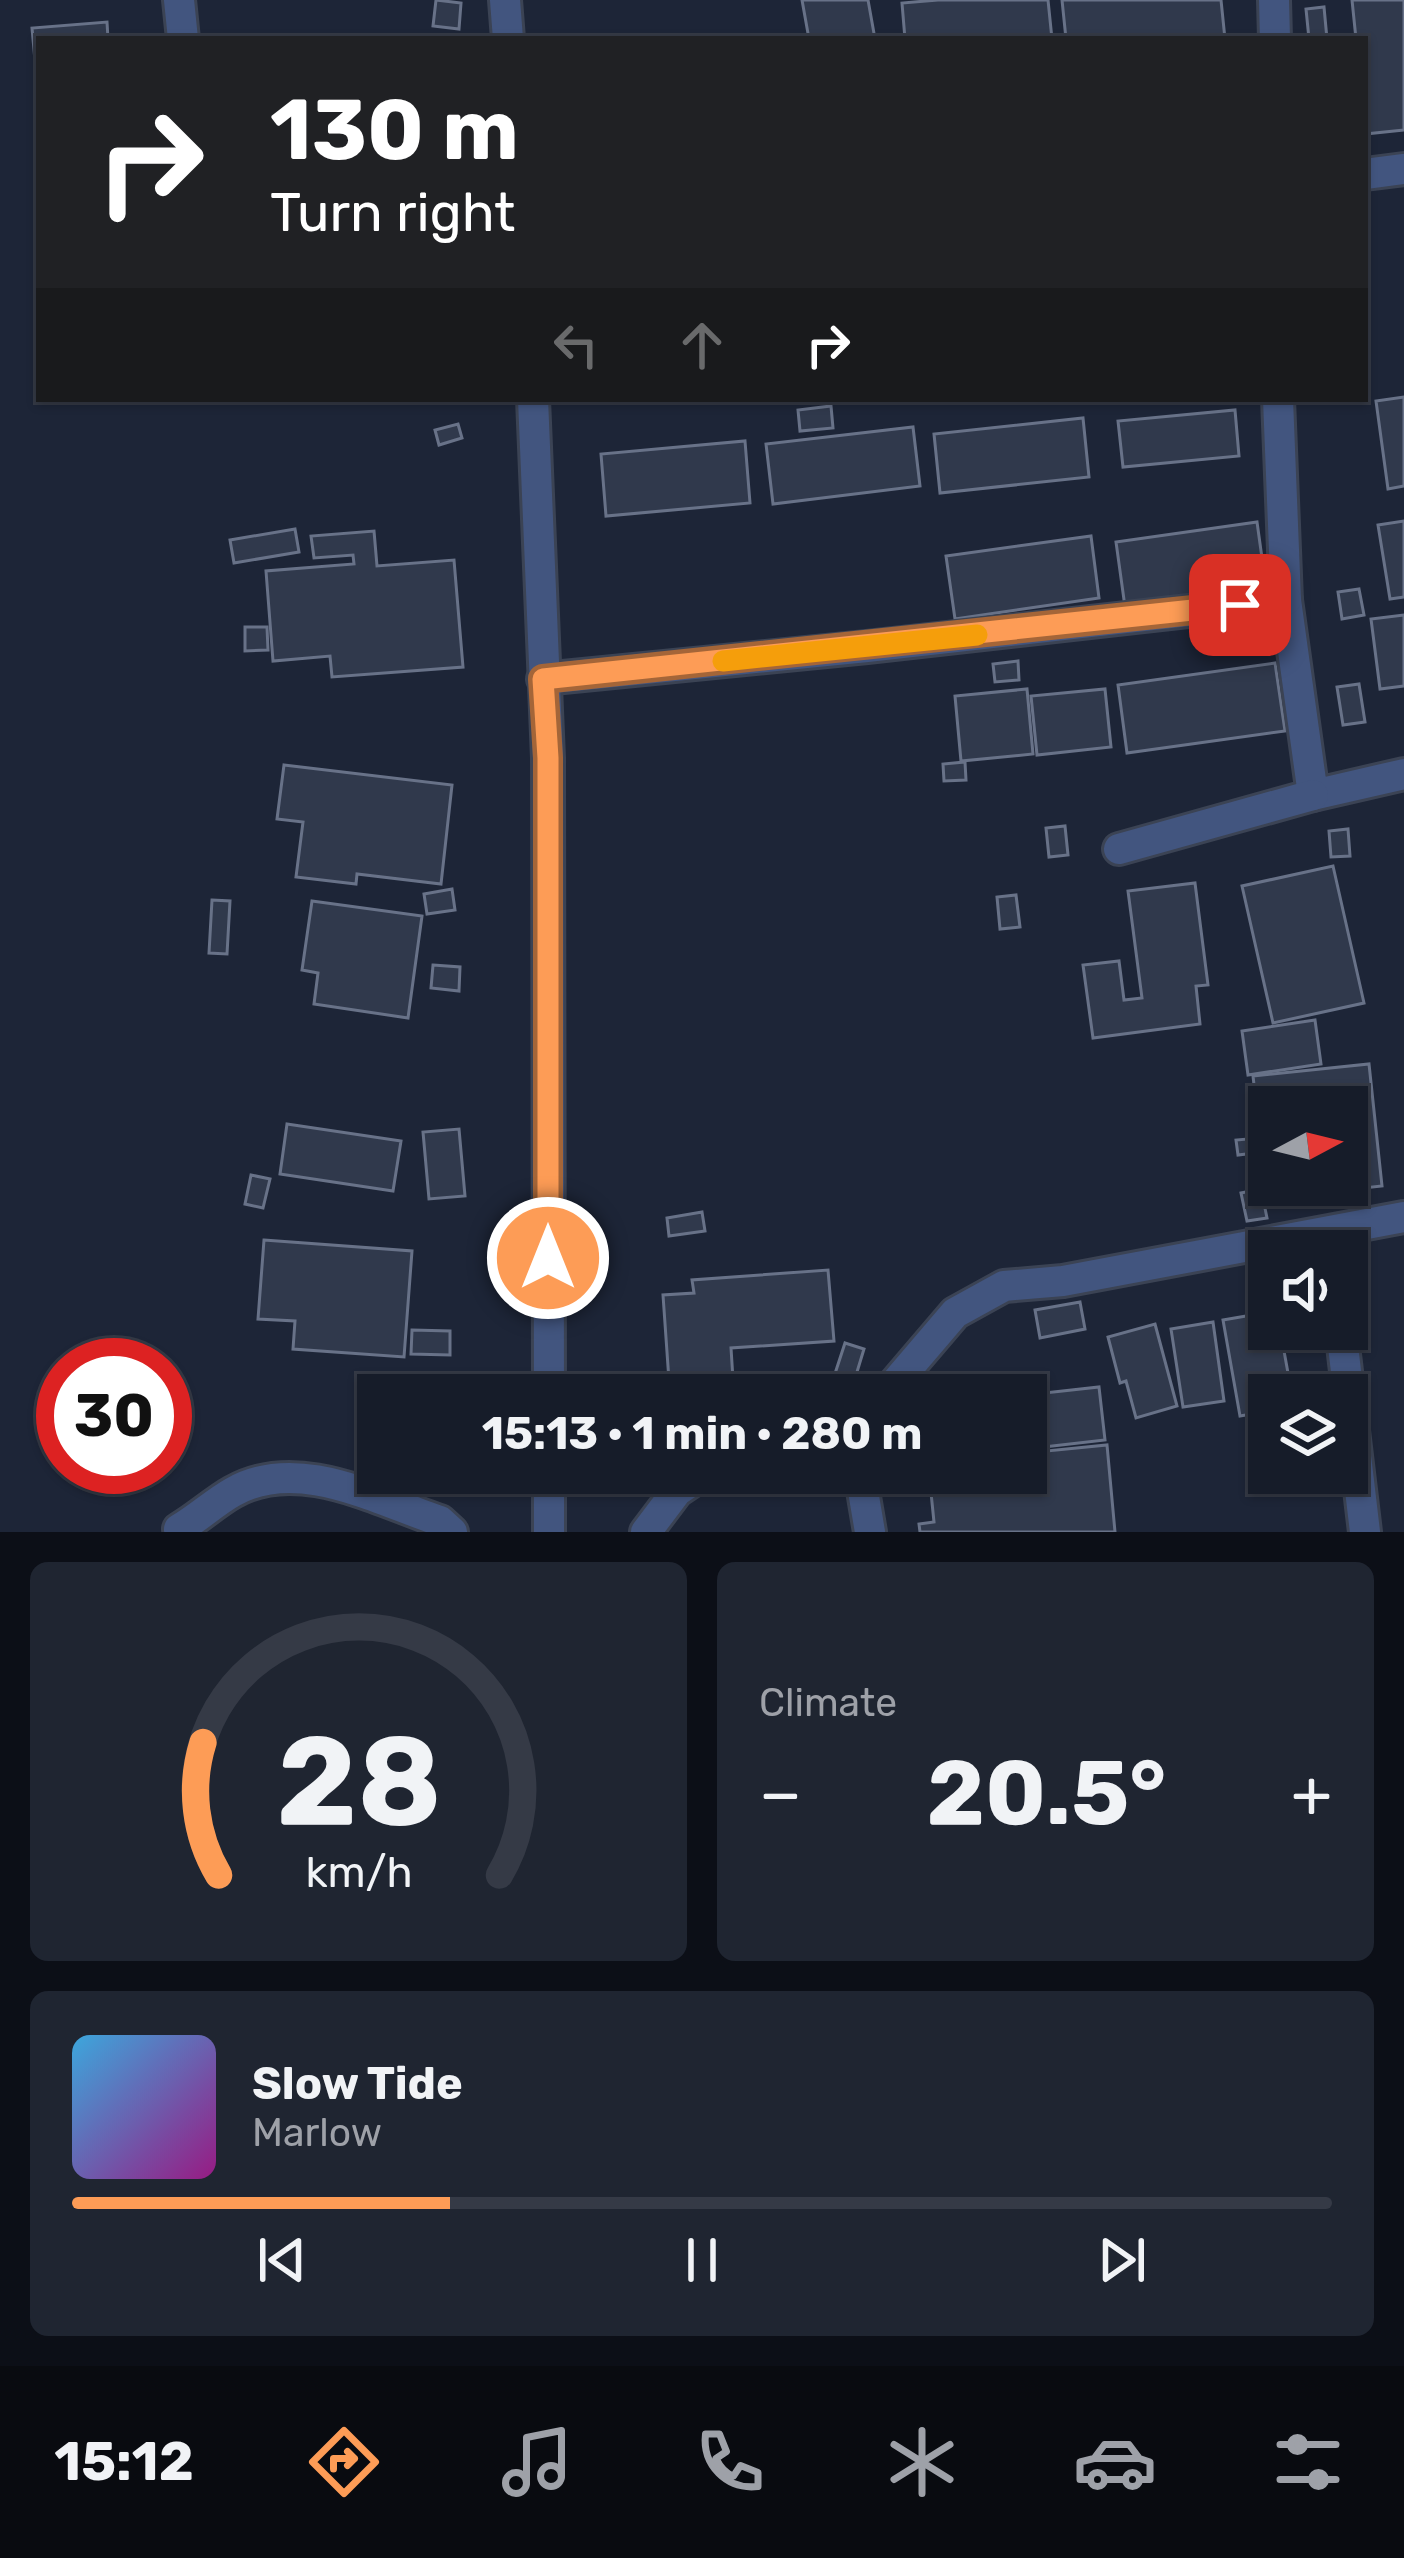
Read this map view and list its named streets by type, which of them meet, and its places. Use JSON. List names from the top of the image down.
{
  "north": "right",
  "page": {
    "turn": ["130 m", "Turn right"],
    "limit": "30",
    "trip": "15:13 · 1 min · 280 m",
    "tile": "Climate",
    "heat": ["−", "20.5°", "+"],
    "song": ["Slow Tide", "Marlow"],
    "tabs": "15:12",
    "gauge": ["28", "km/h"]
  }
}
